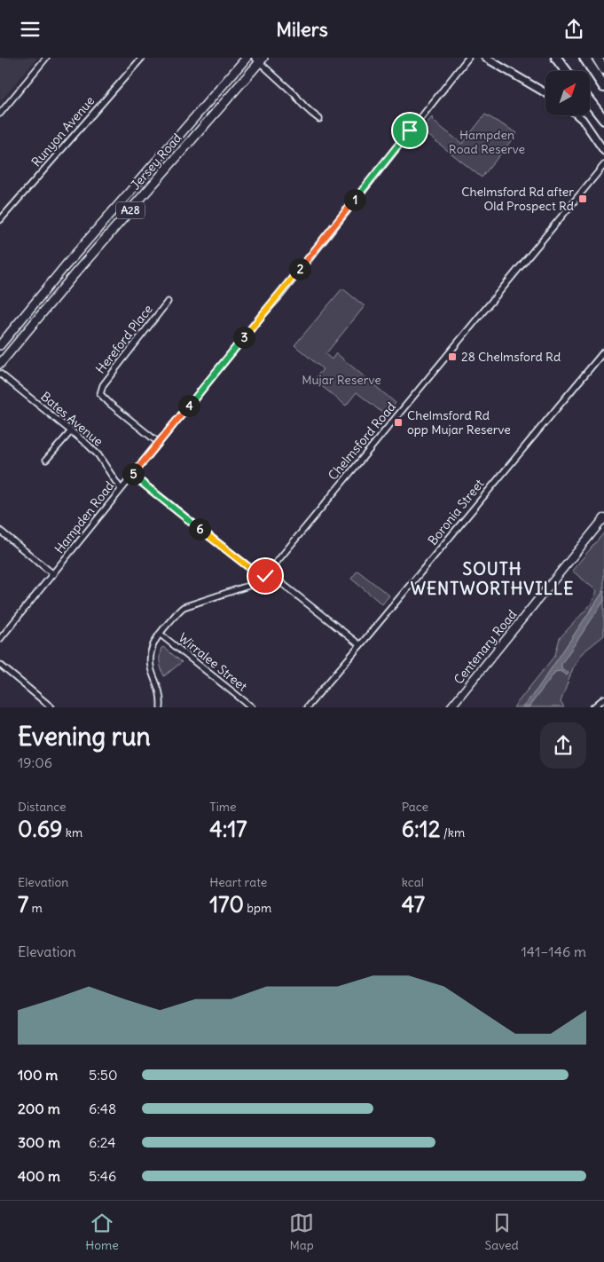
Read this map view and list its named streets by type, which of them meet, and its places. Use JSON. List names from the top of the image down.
{
  "streets": {
    "highway": ["Jersey Road", "A28"],
    "main road": ["Centenary Road"],
    "street": [
      "Runyon Avenue",
      "Hereford Place",
      "Bates Avenue",
      "Chelmsford Road",
      "Boronia Street",
      "Hampden Road",
      "Wirralee Street"
    ]
  },
  "crossings": [
    ["Hereford Place", "Hampden Road"],
    ["Bates Avenue", "Hampden Road"],
    ["Chelmsford Road", "Wirralee Street"]
  ],
  "districts": ["SOUTH WENTWORTHVILLE"],
  "parks": ["Hampden Road Reserve", "Mujar Reserve"],
  "places": {
    "transit": ["Chelmsford Rd after Old Prospect Rd", "28 Chelmsford Rd", "Chelmsford Rd opp Mujar Reserve"]
  },
  "north": "top right",
  "page": {
    "header": "Milers",
    "pins": [
      "1",
      "2",
      "3",
      "4",
      "5",
      "6"
    ],
    "heading": ["Evening run", "19:06"],
    "stats": [
      ["Distance", "0.69 km"],
      ["Time", "4:17"],
      ["Pace", "6:12 /km"],
      ["Elevation", "7 m"],
      ["Heart rate", "170 bpm"],
      ["kcal", "47"]
    ],
    "chart": ["Elevation", "141–146 m"],
    "list": [
      {
        "name": "100 m",
        "note": "5:50"
      },
      {
        "name": "200 m",
        "note": "6:48"
      },
      {
        "name": "300 m",
        "note": "6:24"
      },
      {
        "name": "400 m",
        "note": "5:46"
      }
    ],
    "tabs": ["Home", "Map", "Saved"]
  }
}
